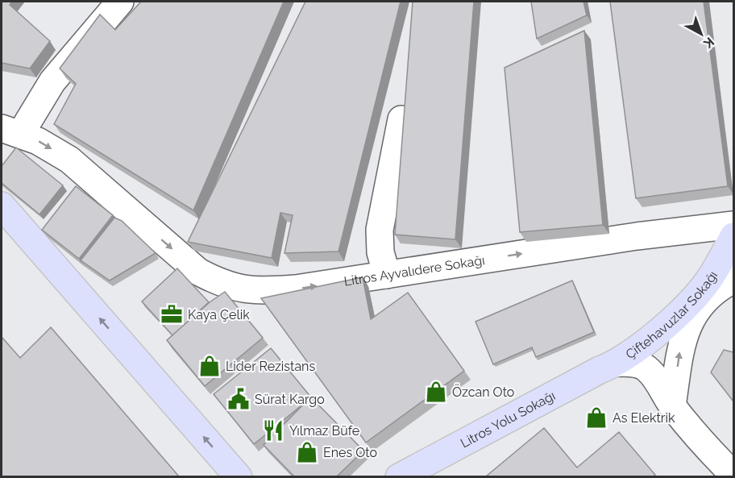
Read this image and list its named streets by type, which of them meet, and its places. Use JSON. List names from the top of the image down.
{
  "streets": {
    "main road": ["Çiftehavuzlar Sokağı", "Litros Yolu Sokağı"],
    "street": ["Litros Ayvalıdere Sokağı"]
  },
  "crossings": [
    ["Çiftehavuzlar Sokağı", "Litros Yolu Sokağı"]
  ],
  "one_way": ["Litros Ayvalıdere Sokağı"],
  "places": {
    "office": ["Kaya Çelik"],
    "shop": [
      "Lider Rezistans",
      "Özcan Oto",
      "As Elektrik",
      "Enes Oto"
    ],
    "public building": ["Sürat Kargo"],
    "restaurant": ["Yılmaz Büfe"]
  },
  "north": "bottom right"
}
